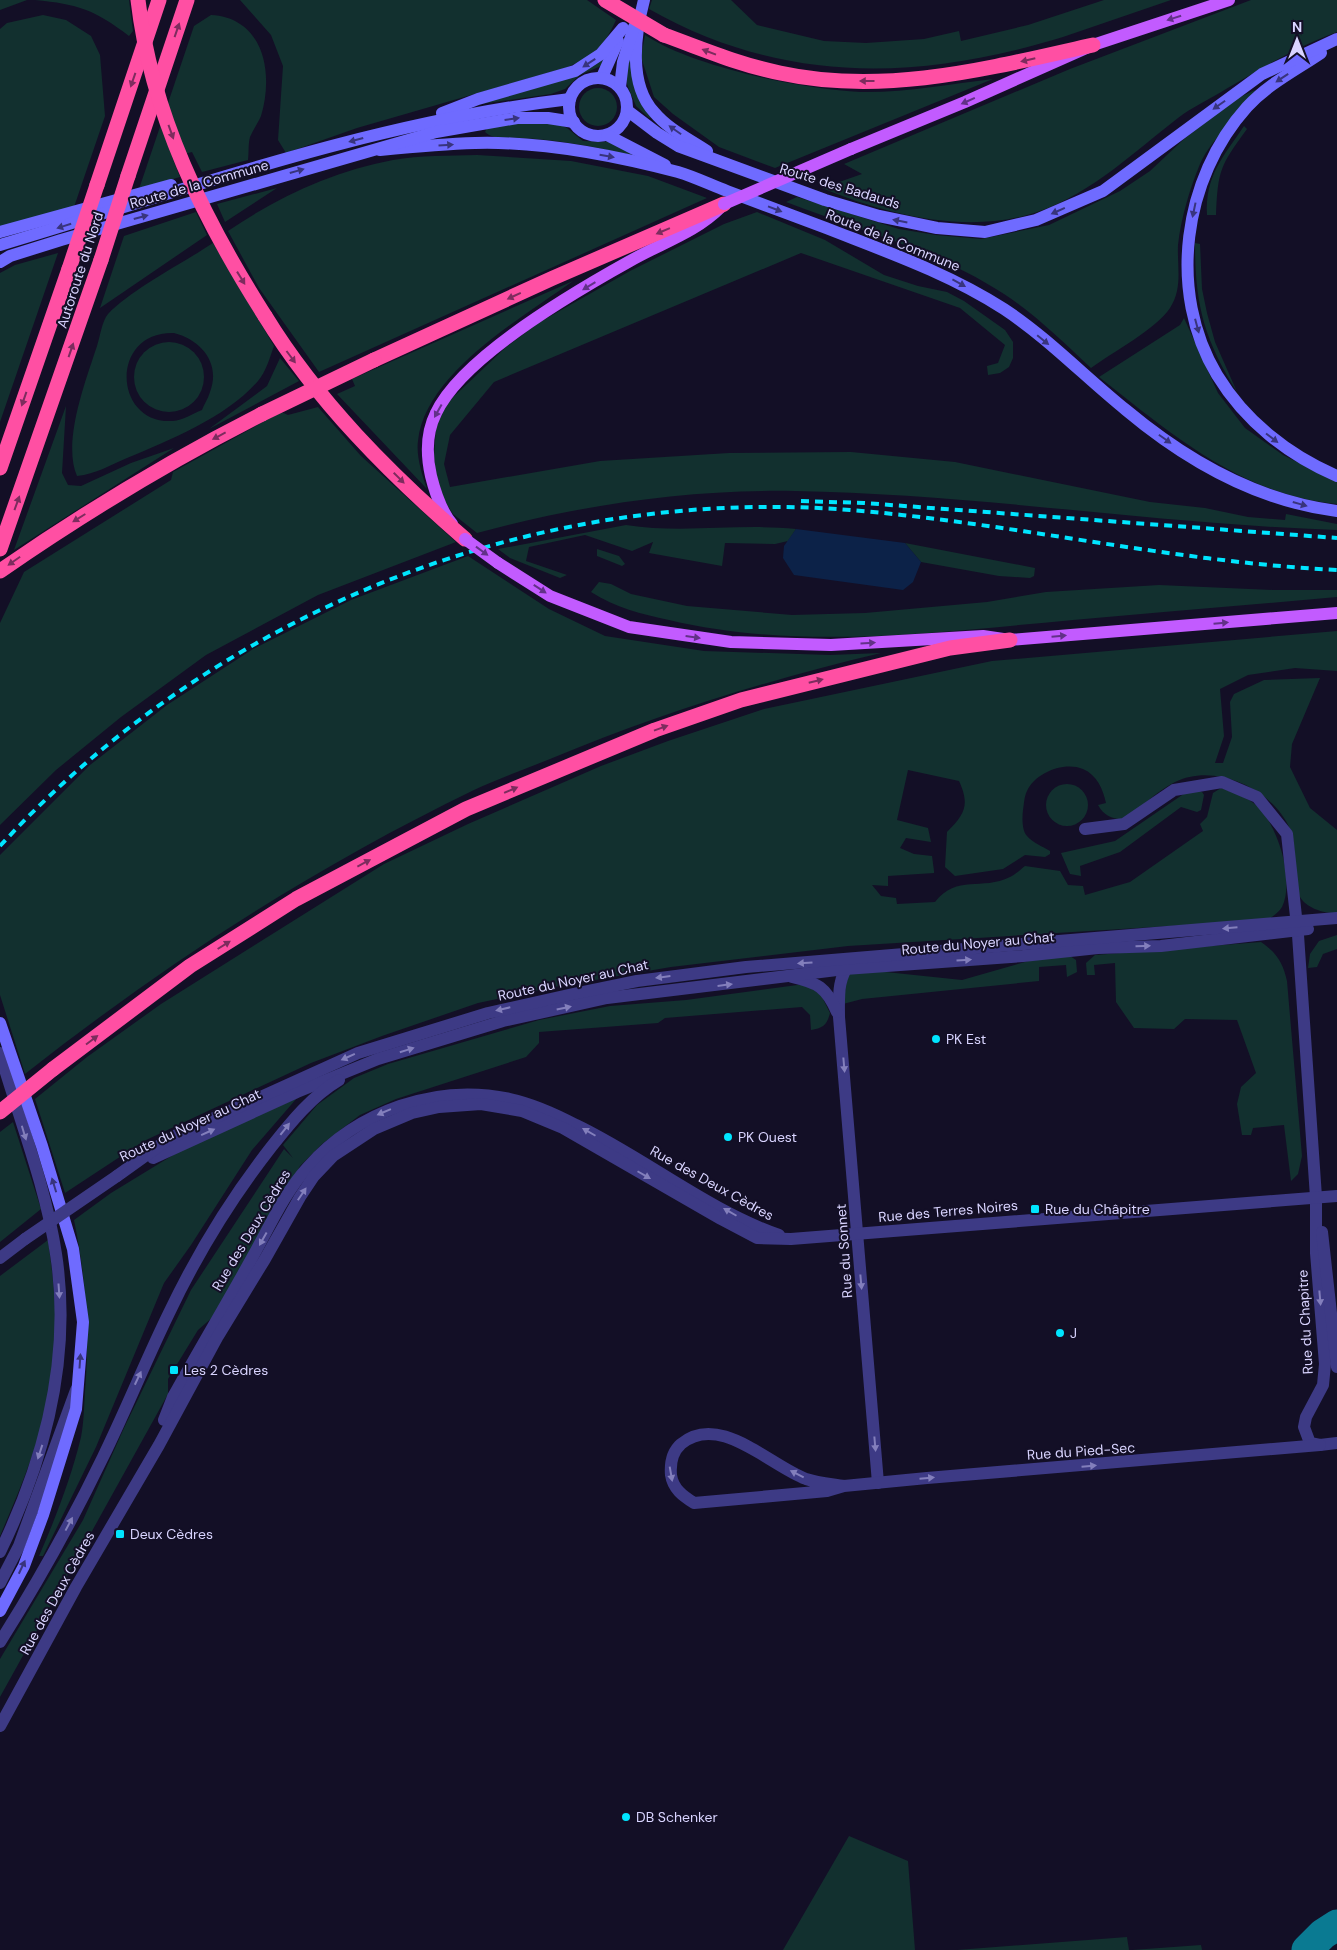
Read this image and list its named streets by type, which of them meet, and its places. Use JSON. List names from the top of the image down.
{
  "streets": {
    "highway": ["Autoroute du Nord"],
    "main road": ["Route de la Commune", "Route des Badauds"],
    "street": [
      "Route du Noyer au Chat",
      "Rue des Deux Cèdres",
      "Rue des Terres Noires",
      "Rue du Sonnet",
      "Rue du Chapitre",
      "Rue du Pied-Sec"
    ]
  },
  "crossings": [
    ["Route de la Commune", "Route des Badauds"],
    ["Route du Noyer au Chat", "Rue du Sonnet"],
    ["Route du Noyer au Chat", "Rue du Chapitre"],
    ["Rue des Deux Cèdres", "Rue des Terres Noires"],
    ["Rue des Terres Noires", "Rue du Sonnet"],
    ["Rue des Terres Noires", "Rue du Chapitre"],
    ["Rue du Sonnet", "Rue du Pied-Sec"],
    ["Rue du Chapitre", "Rue du Pied-Sec"]
  ],
  "one_way": ["Rue du Sonnet", "Rue du Pied-Sec"],
  "places": {
    "other": [
      "PK Est",
      "PK Ouest",
      "J",
      "DB Schenker"
    ],
    "transit": ["Rue du Châpitre", "Les 2 Cèdres", "Deux Cèdres"]
  },
  "north": "top"
}
